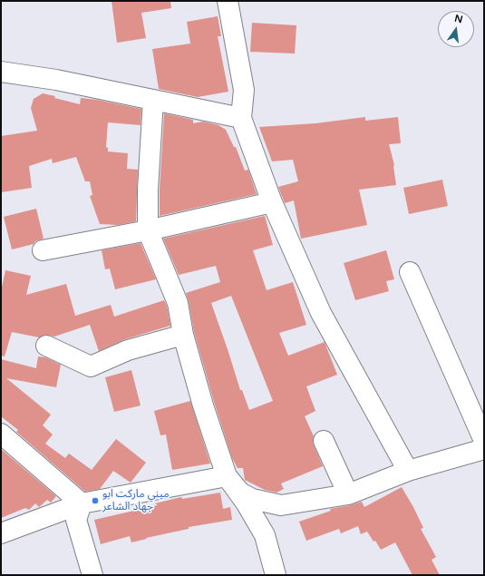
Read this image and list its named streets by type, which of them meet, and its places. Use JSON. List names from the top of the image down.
{
  "places": ["ميني ماركت ابو جهاد الشاعر"],
  "north": "top"
}
